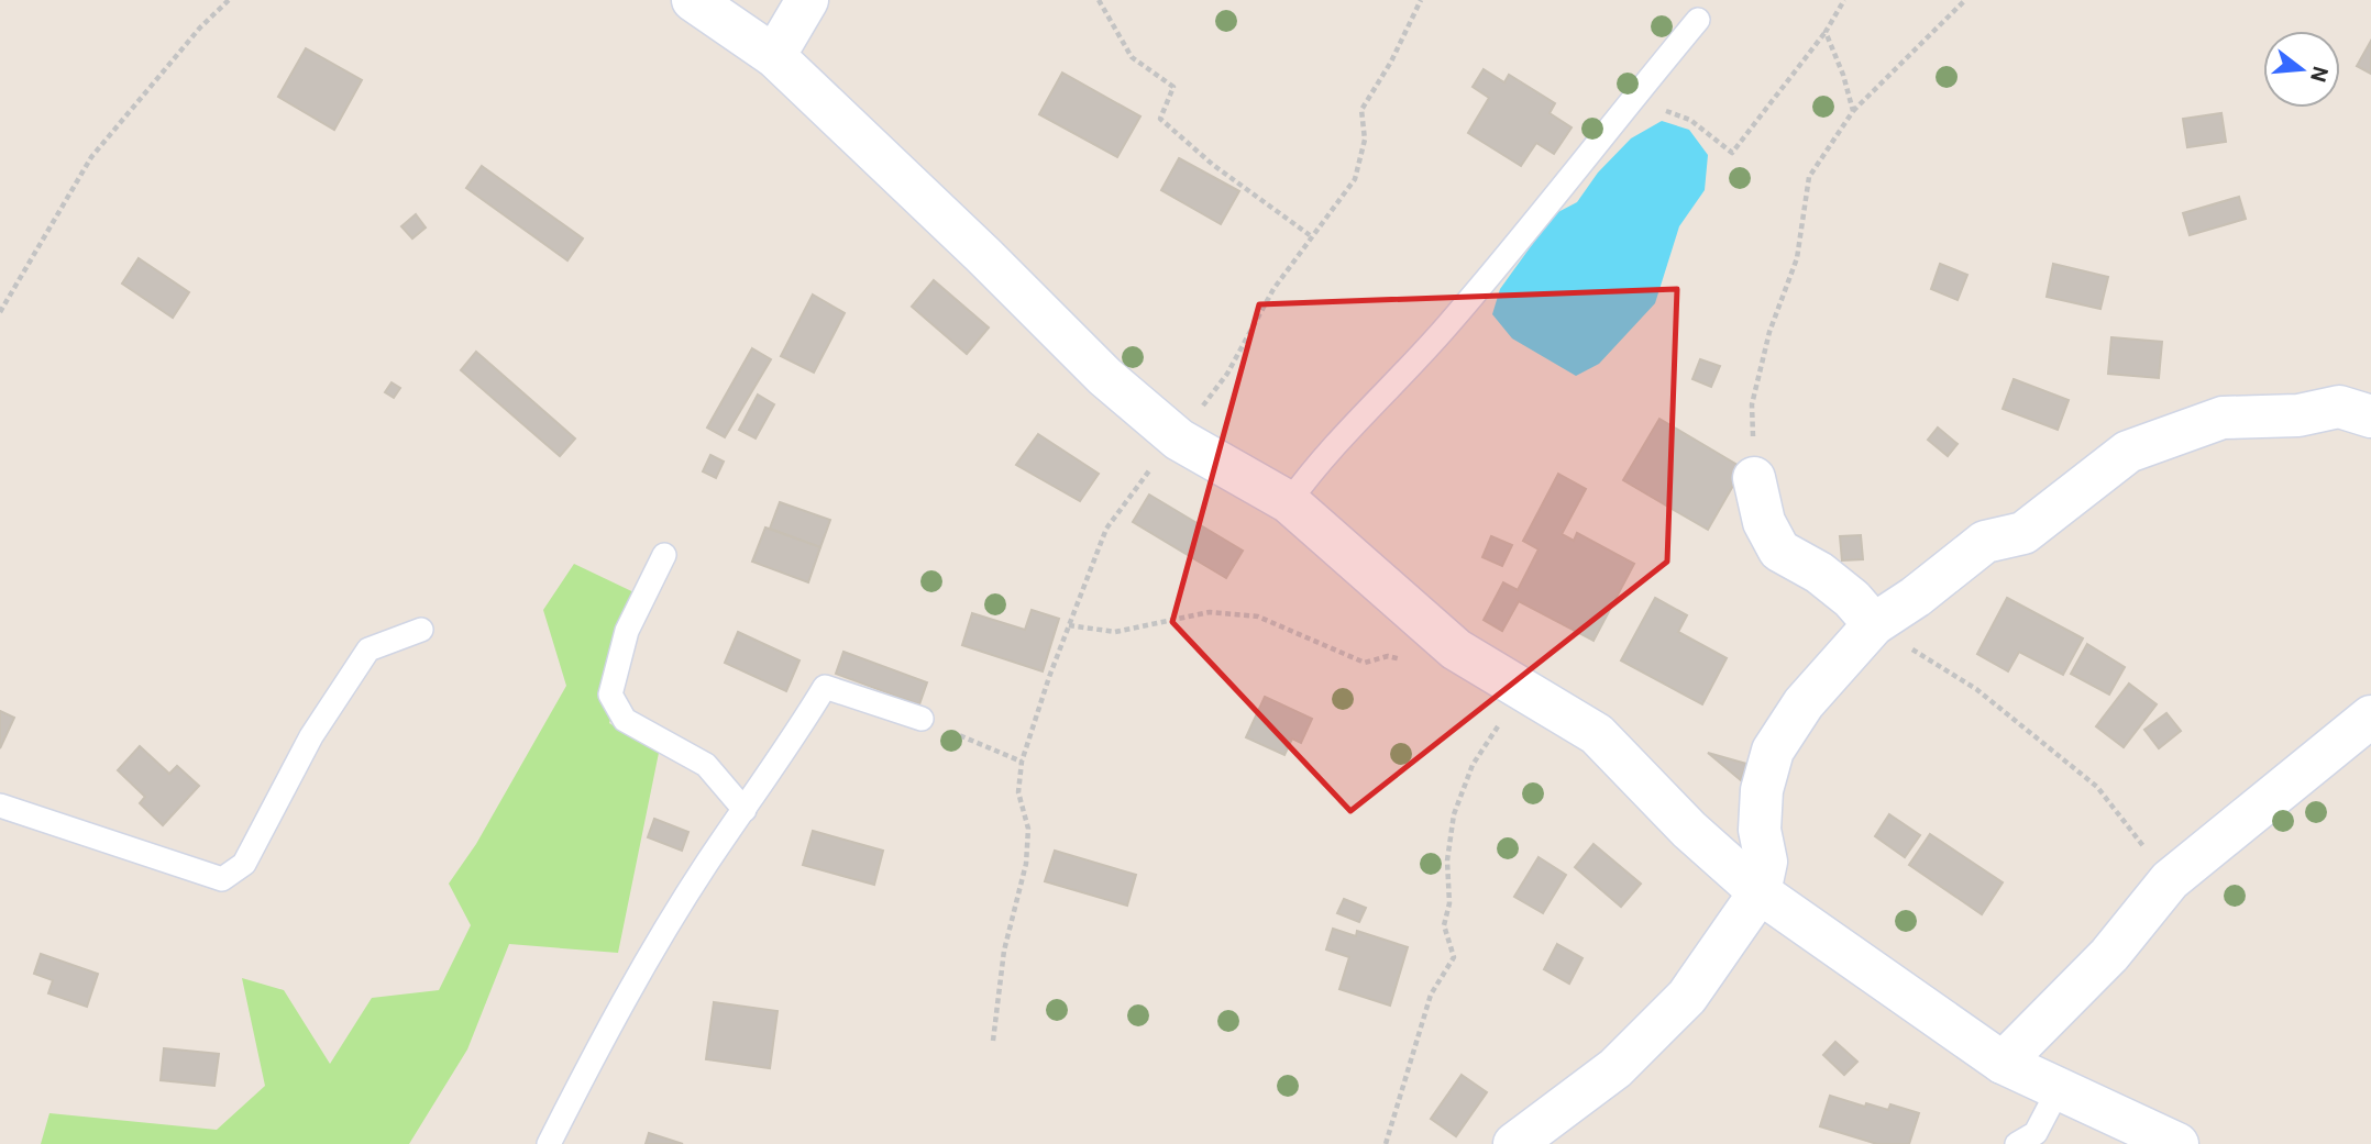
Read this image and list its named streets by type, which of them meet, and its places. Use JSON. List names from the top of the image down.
{
  "north": "right"
}
